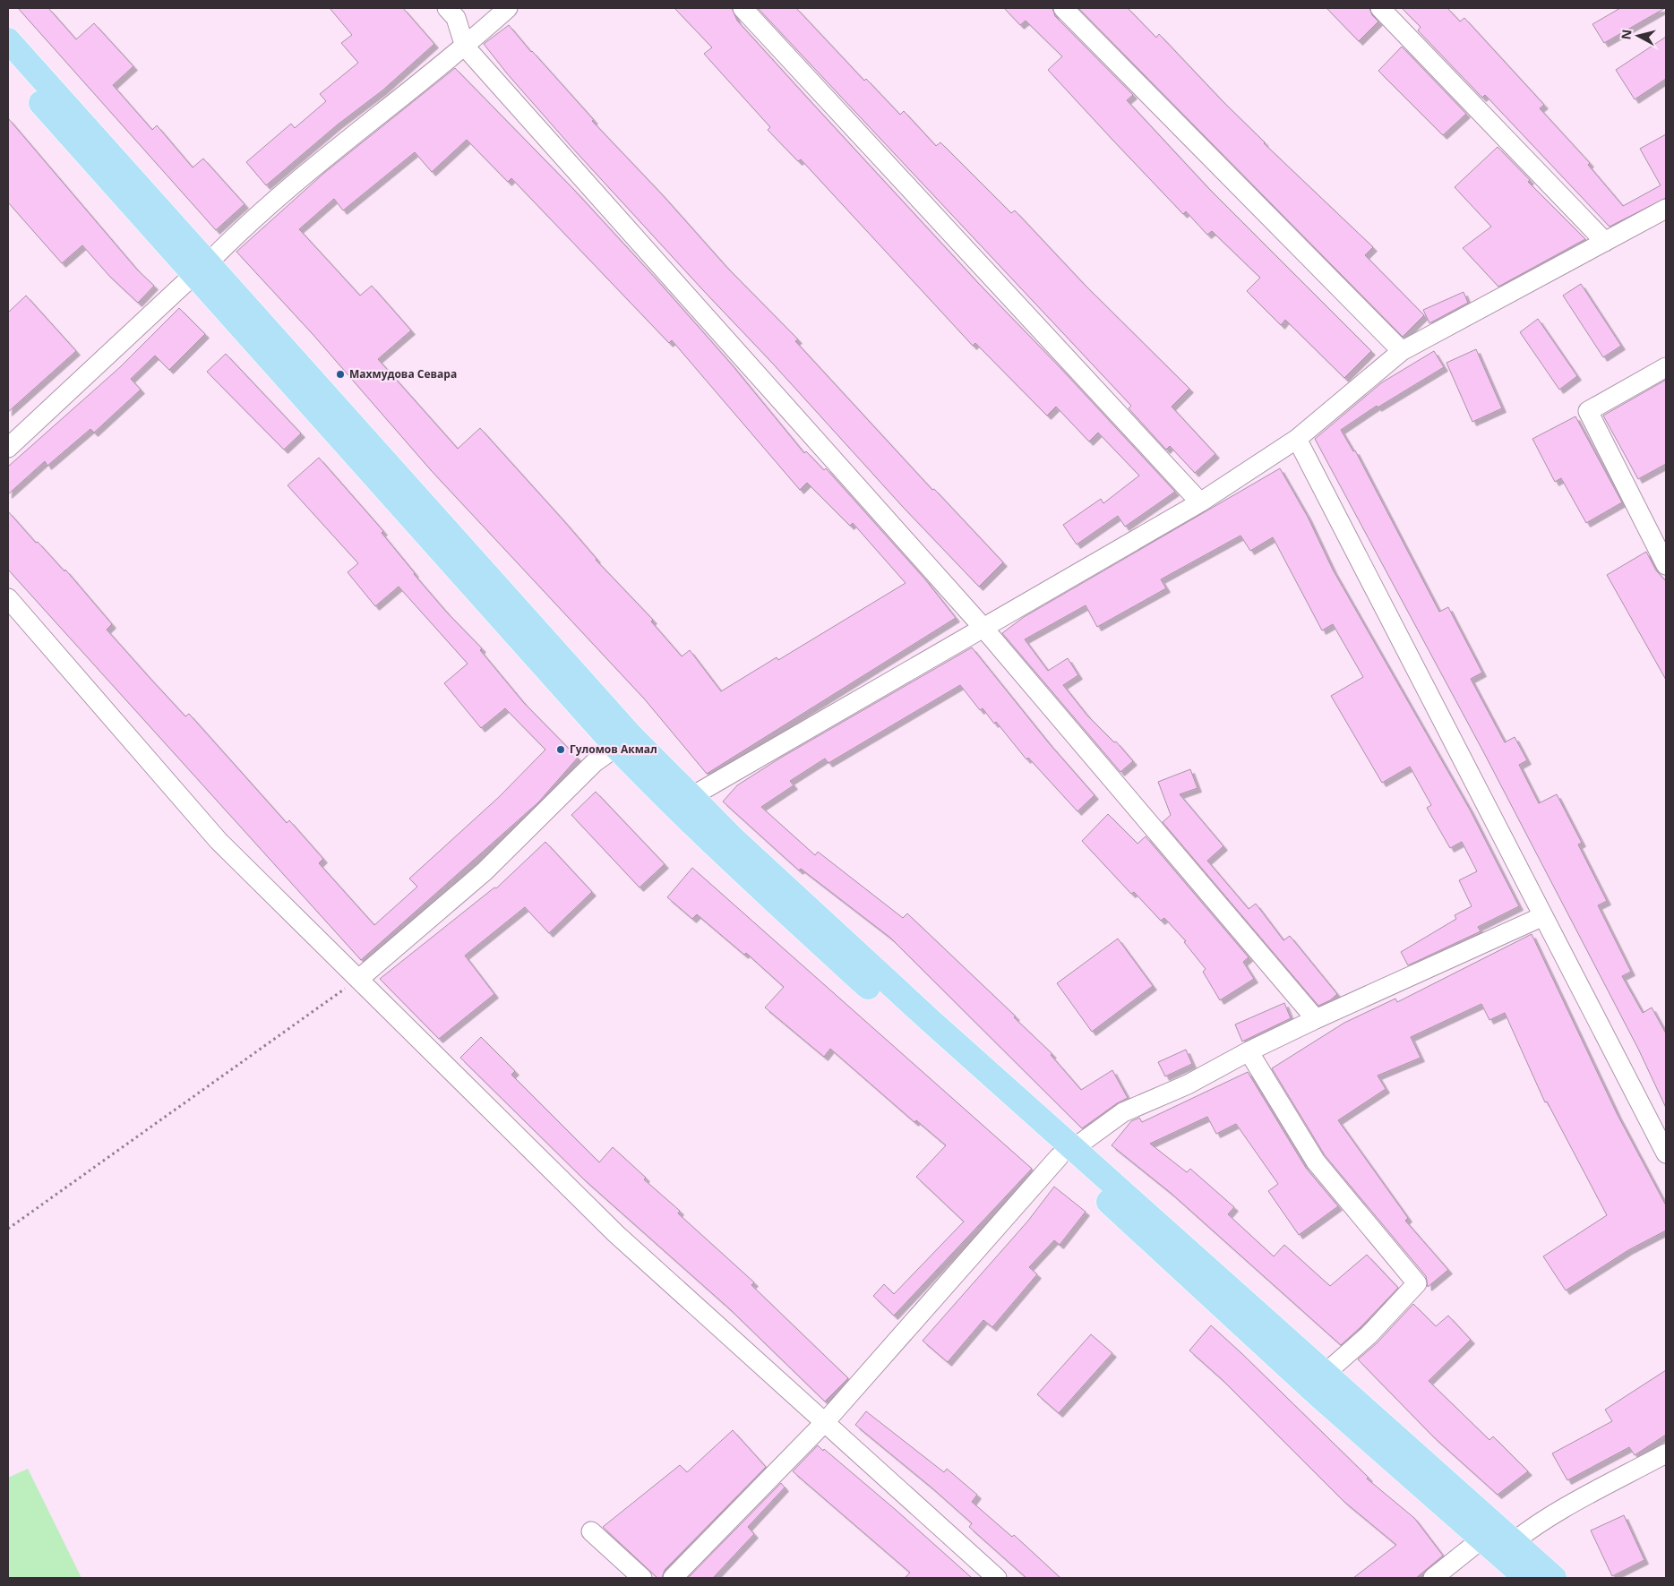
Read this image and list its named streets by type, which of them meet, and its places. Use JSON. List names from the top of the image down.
{
  "places": ["Махмудова Севара", "Гуломов Акмал"],
  "north": "left"
}
